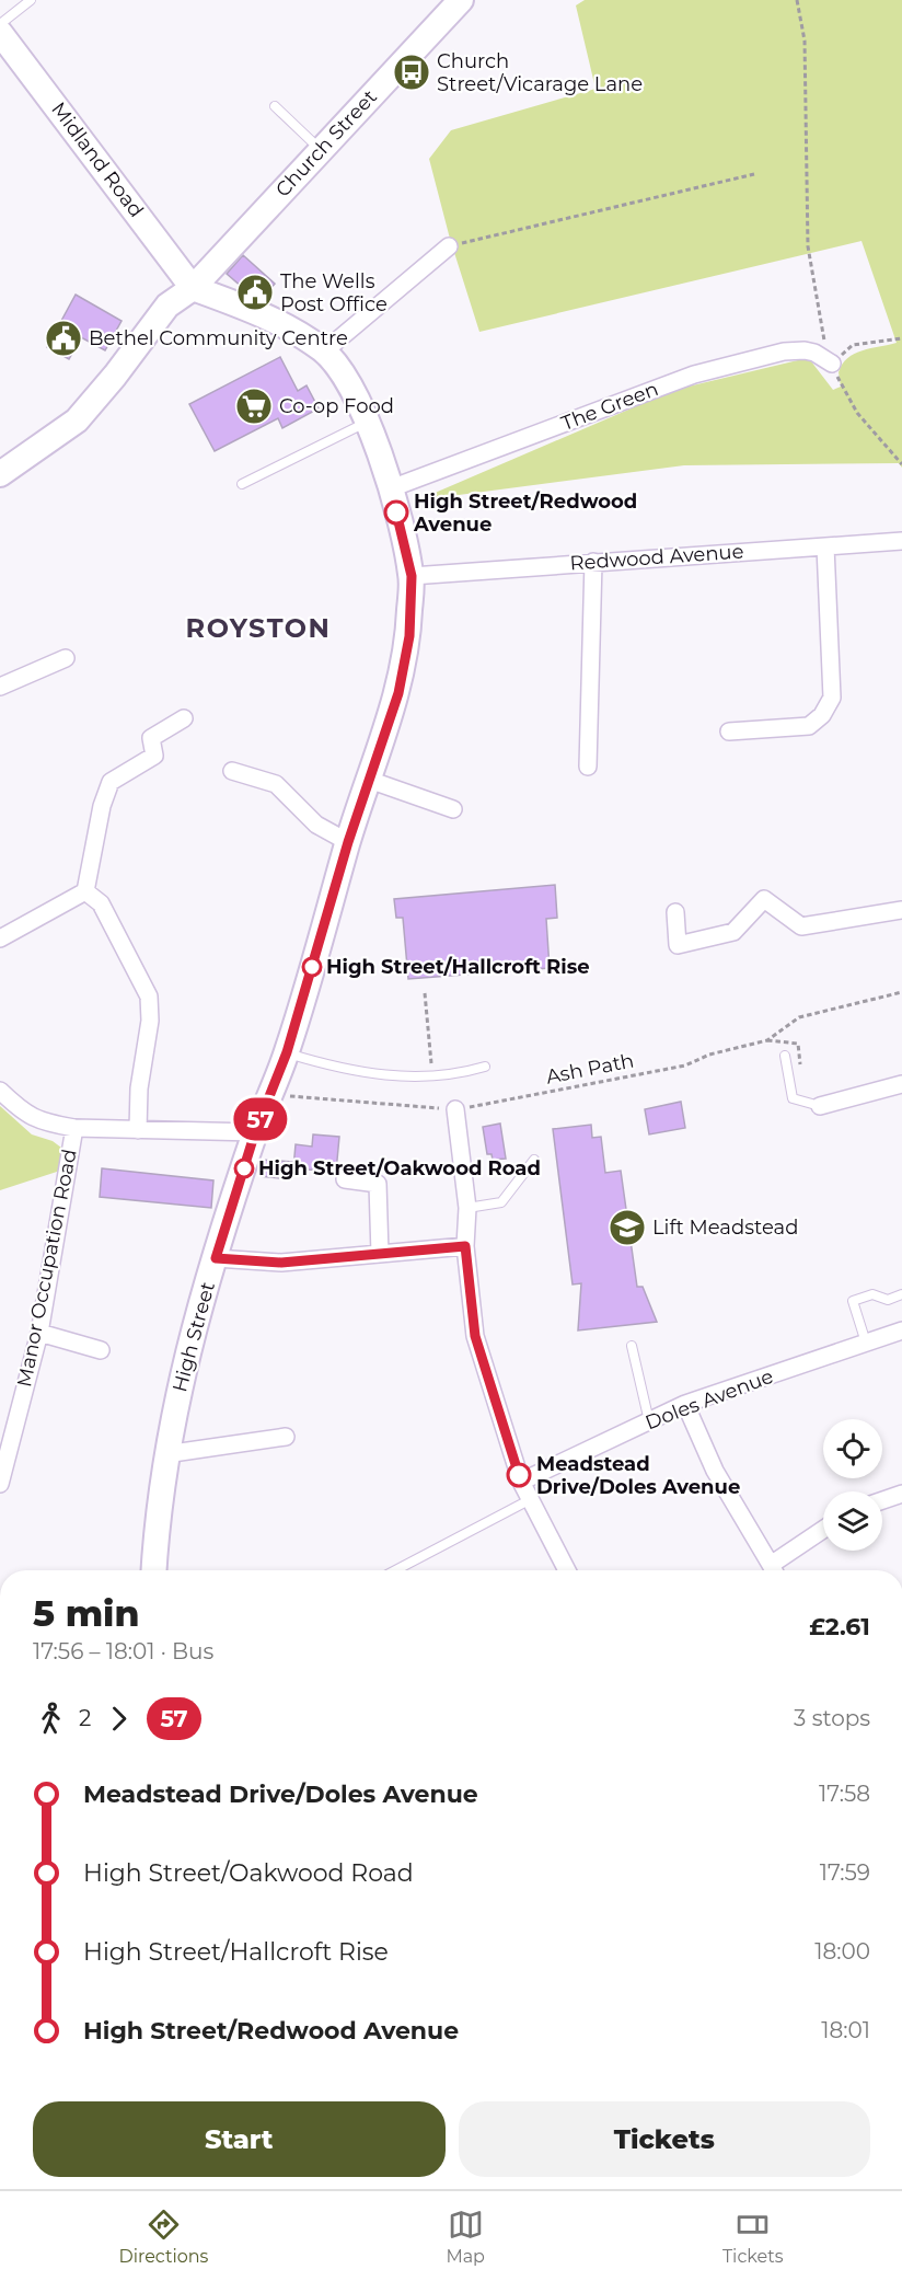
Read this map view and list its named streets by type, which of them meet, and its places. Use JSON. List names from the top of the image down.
{
  "streets": {
    "main road": ["Church Street", "Midland Road", "High Street"],
    "street": [
      "The Green",
      "Redwood Avenue",
      "Manor Occupation Road",
      "Doles Avenue"
    ],
    "path": ["Ash Path"]
  },
  "crossings": [
    ["Church Street", "Midland Road"],
    ["Church Street", "High Street"],
    ["Midland Road", "High Street"],
    ["The Green", "High Street"],
    ["Redwood Avenue", "High Street"],
    ["Ash Path", "High Street"]
  ],
  "districts": ["ROYSTON"],
  "places": {
    "bus stop": ["Church Street/Vicarage Lane"],
    "public building": ["The Wells Post Office", "Bethel Community Centre"],
    "supermarket": ["Co-op Food"],
    "other": [
      "High Street/Redwood Avenue",
      "High Street/Hallcroft Rise",
      "High Street/Oakwood Road",
      "Meadstead Drive/Doles Avenue"
    ],
    "school or university": ["Lift Meadstead"]
  },
  "lines": ["bus line 57"],
  "page": {
    "on_map": "57",
    "heading": ["5 min", "17:56 – 18:01 · Bus", "£2.61"],
    "legs": ["2", "57", "3 stops"],
    "list": [
      {
        "name": "Meadstead Drive/Doles Avenue",
        "value": "17:58"
      },
      {
        "name": "High Street/Oakwood Road",
        "value": "17:59"
      },
      {
        "name": "High Street/Hallcroft Rise",
        "value": "18:00"
      },
      {
        "name": "High Street/Redwood Avenue",
        "value": "18:01"
      }
    ],
    "buttons": ["Start", "Tickets"],
    "tabs": ["Directions", "Map", "Tickets"]
  }
}
